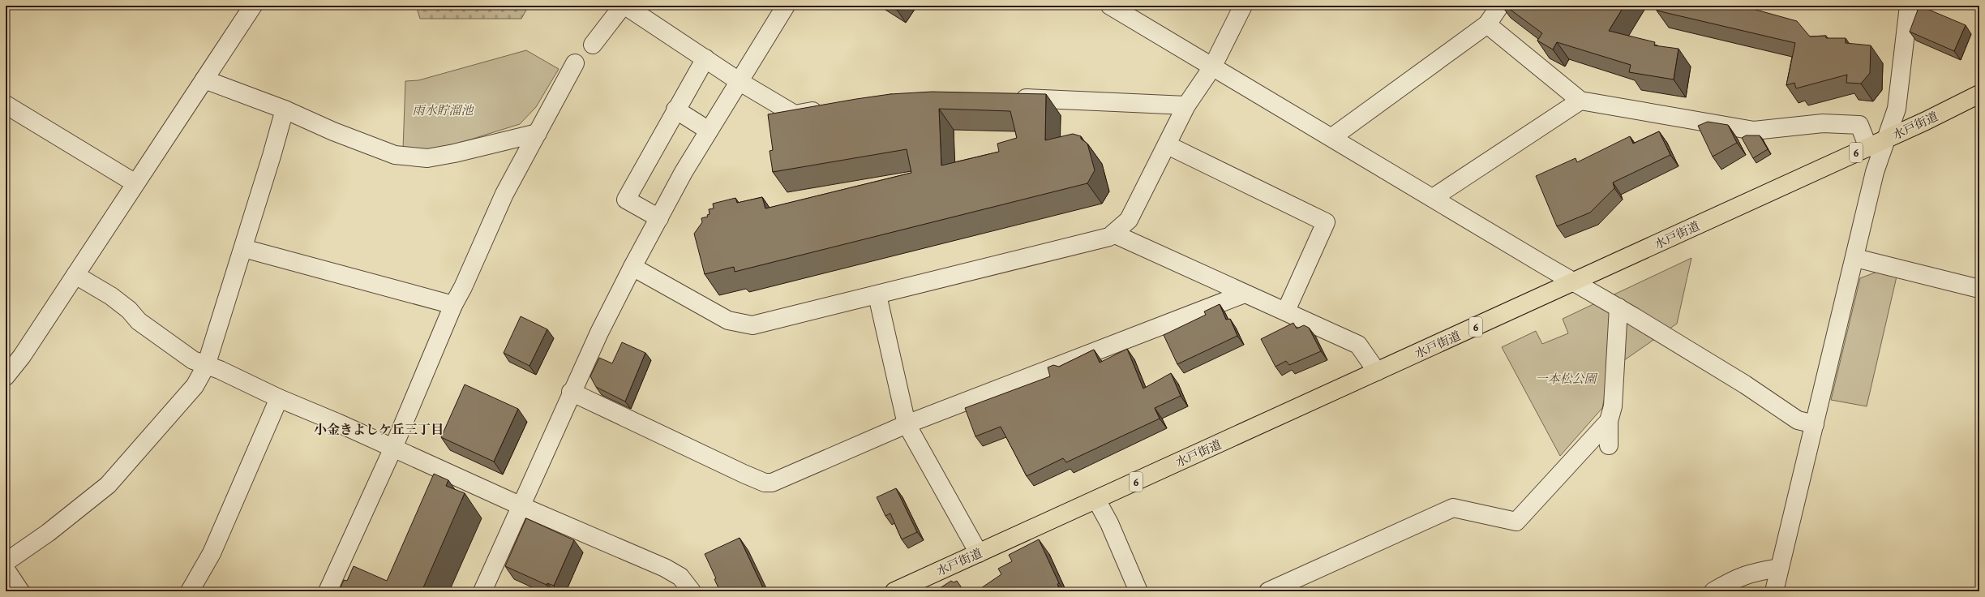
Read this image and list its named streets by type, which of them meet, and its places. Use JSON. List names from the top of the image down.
{
  "streets": {
    "highway": ["水戸街道", "6"]
  },
  "districts": ["小金きよしケ丘三丁目"],
  "parks": ["雨水貯溜池", "一本松公園"]
}
